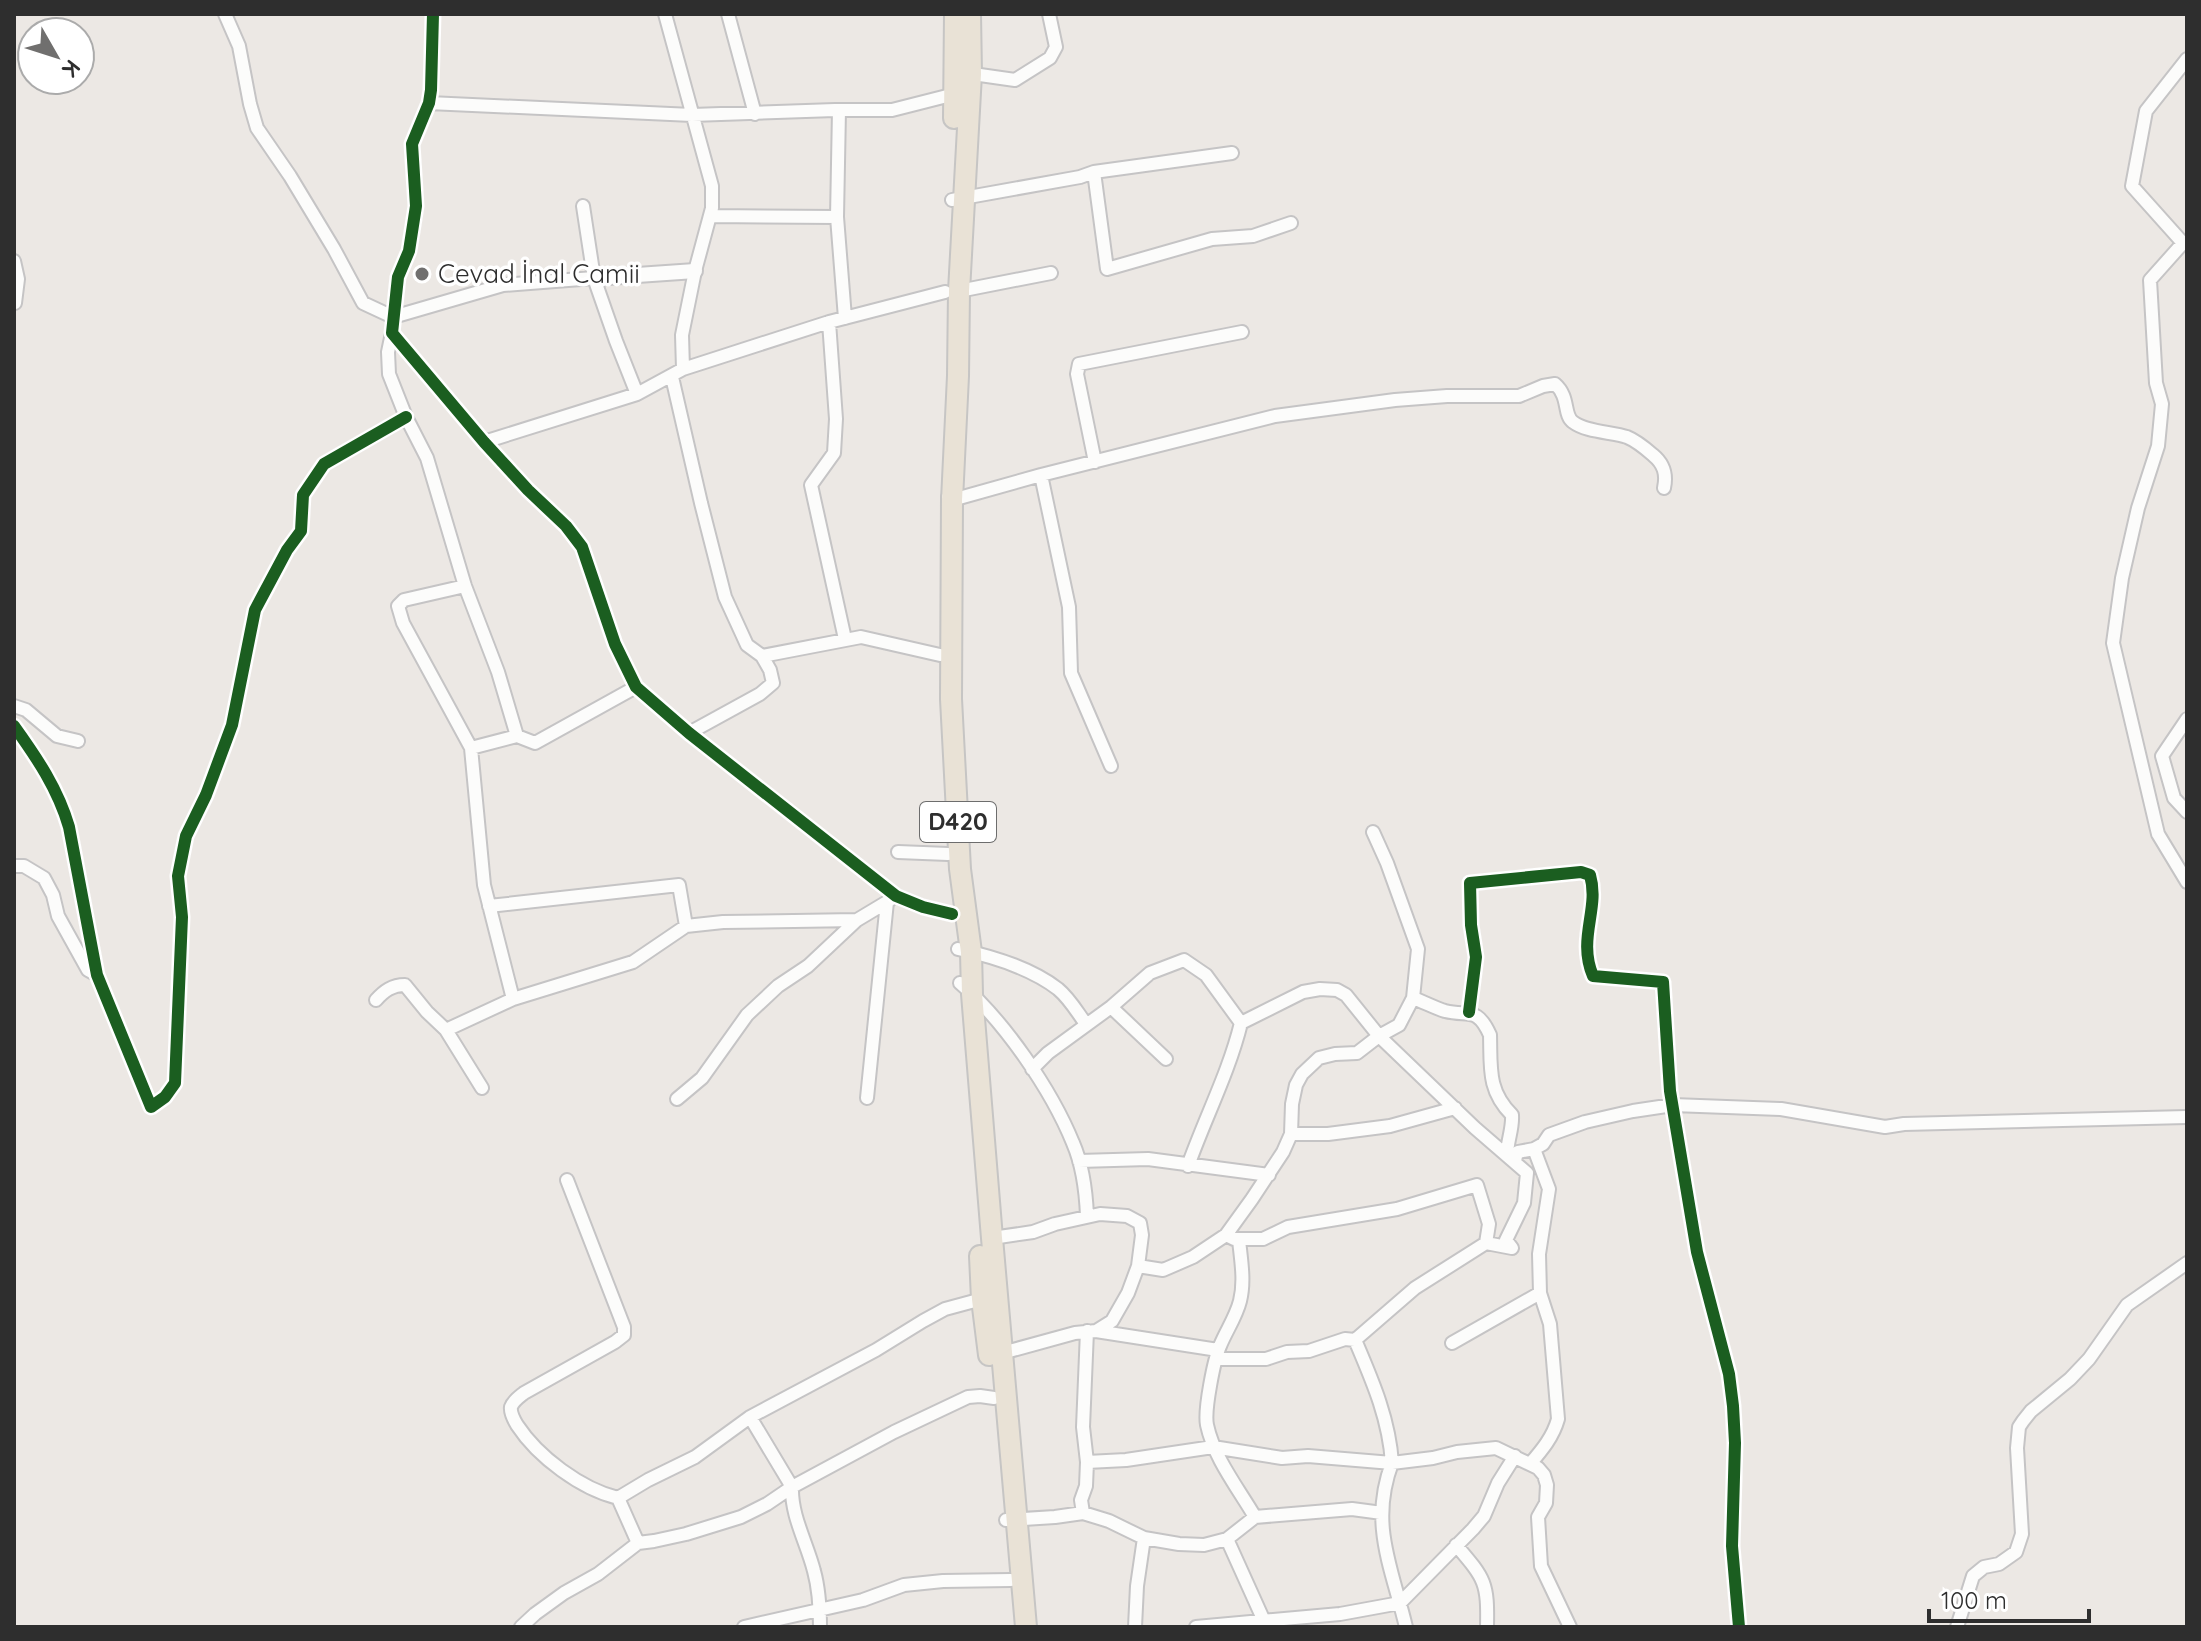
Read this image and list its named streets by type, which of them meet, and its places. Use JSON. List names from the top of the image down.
{
  "streets": {
    "highway": ["D420"]
  },
  "places": ["Cevad İnal Camii"],
  "scale_bar": "100 m",
  "north": "bottom right"
}
